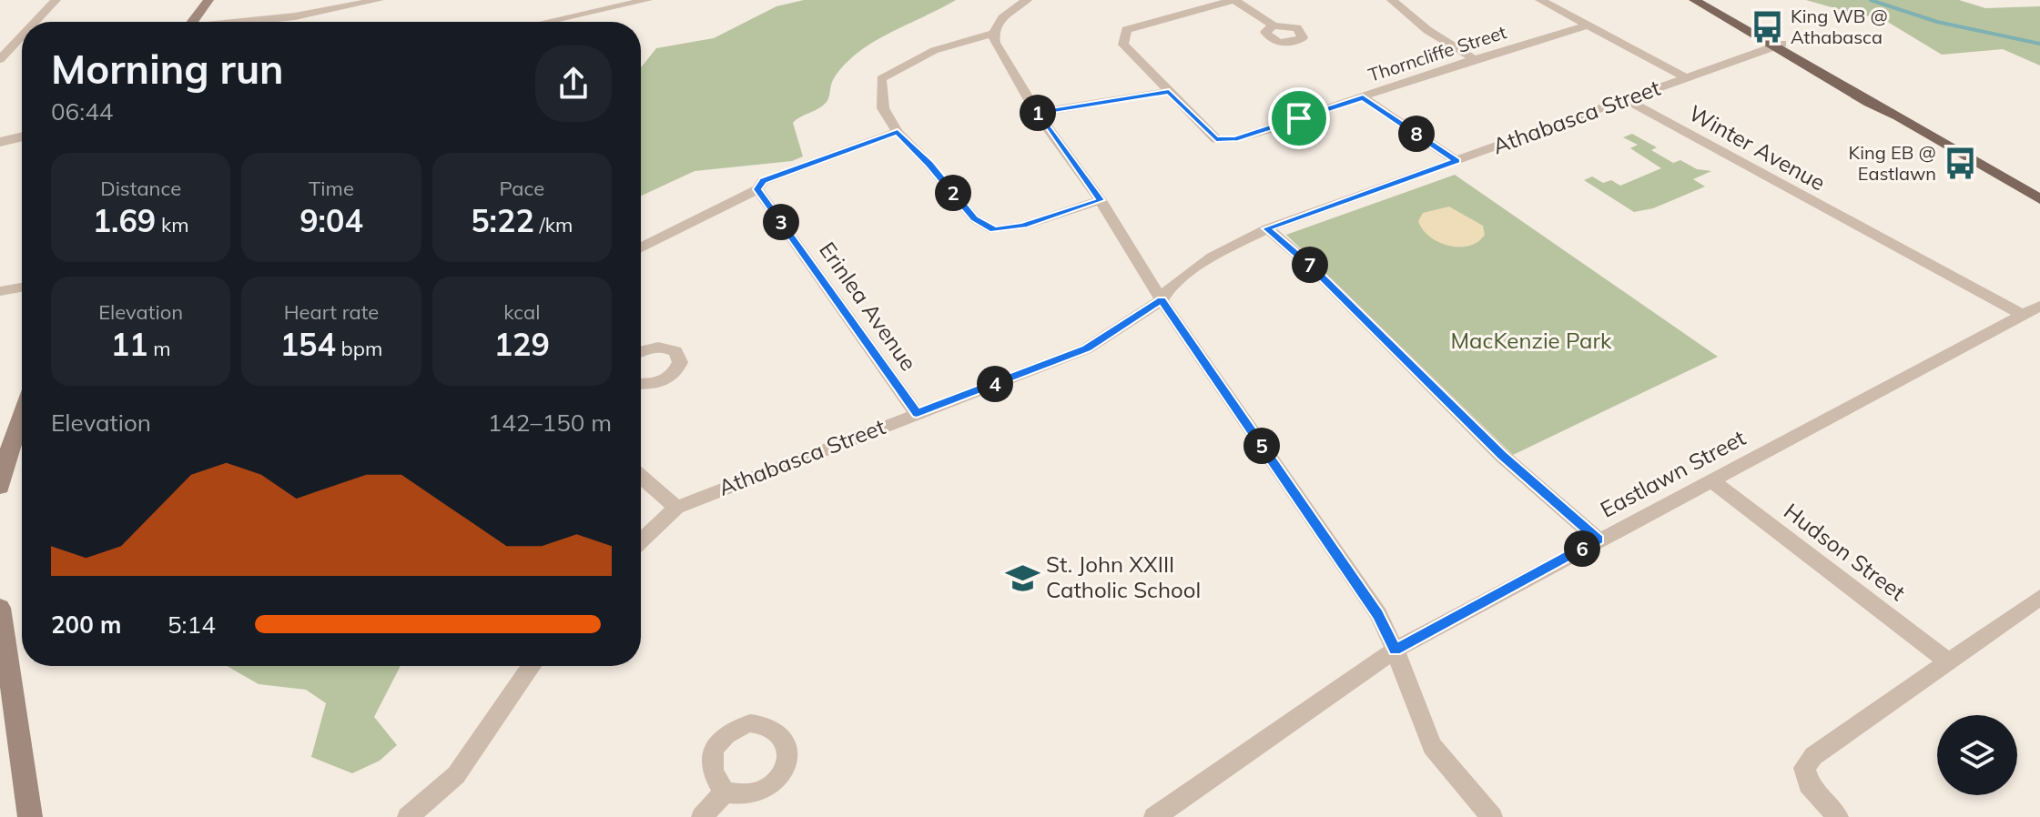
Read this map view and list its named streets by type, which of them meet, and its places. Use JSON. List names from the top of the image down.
{
  "streets": {
    "street": [
      "Thorncliffe Street",
      "Athabasca Street",
      "Winter Avenue",
      "Erinlea Avenue",
      "Eastlawn Street",
      "Hudson Street"
    ]
  },
  "crossings": [
    ["Athabasca Street", "Winter Avenue"],
    ["Athabasca Street", "Erinlea Avenue"],
    ["Winter Avenue", "Eastlawn Street"],
    ["Eastlawn Street", "Hudson Street"]
  ],
  "parks": ["MacKenzie Park"],
  "places": {
    "bus stop": ["King WB @ Athabasca", "King EB @ Eastlawn"],
    "school or university": ["St. John XXIII Catholic School"]
  },
  "page": {
    "heading": ["Morning run", "06:44"],
    "pins": [
      "1",
      "8",
      "2",
      "3",
      "7",
      "4",
      "5",
      "6"
    ],
    "stats": [
      ["Distance", "1.69 km"],
      ["Time", "9:04"],
      ["Pace", "5:22 /km"],
      ["Elevation", "11 m"],
      ["Heart rate", "154 bpm"],
      ["kcal", "129"]
    ],
    "chart": ["Elevation", "142–150 m"],
    "list": [
      {
        "name": "200 m",
        "note": "5:14"
      }
    ]
  }
}
